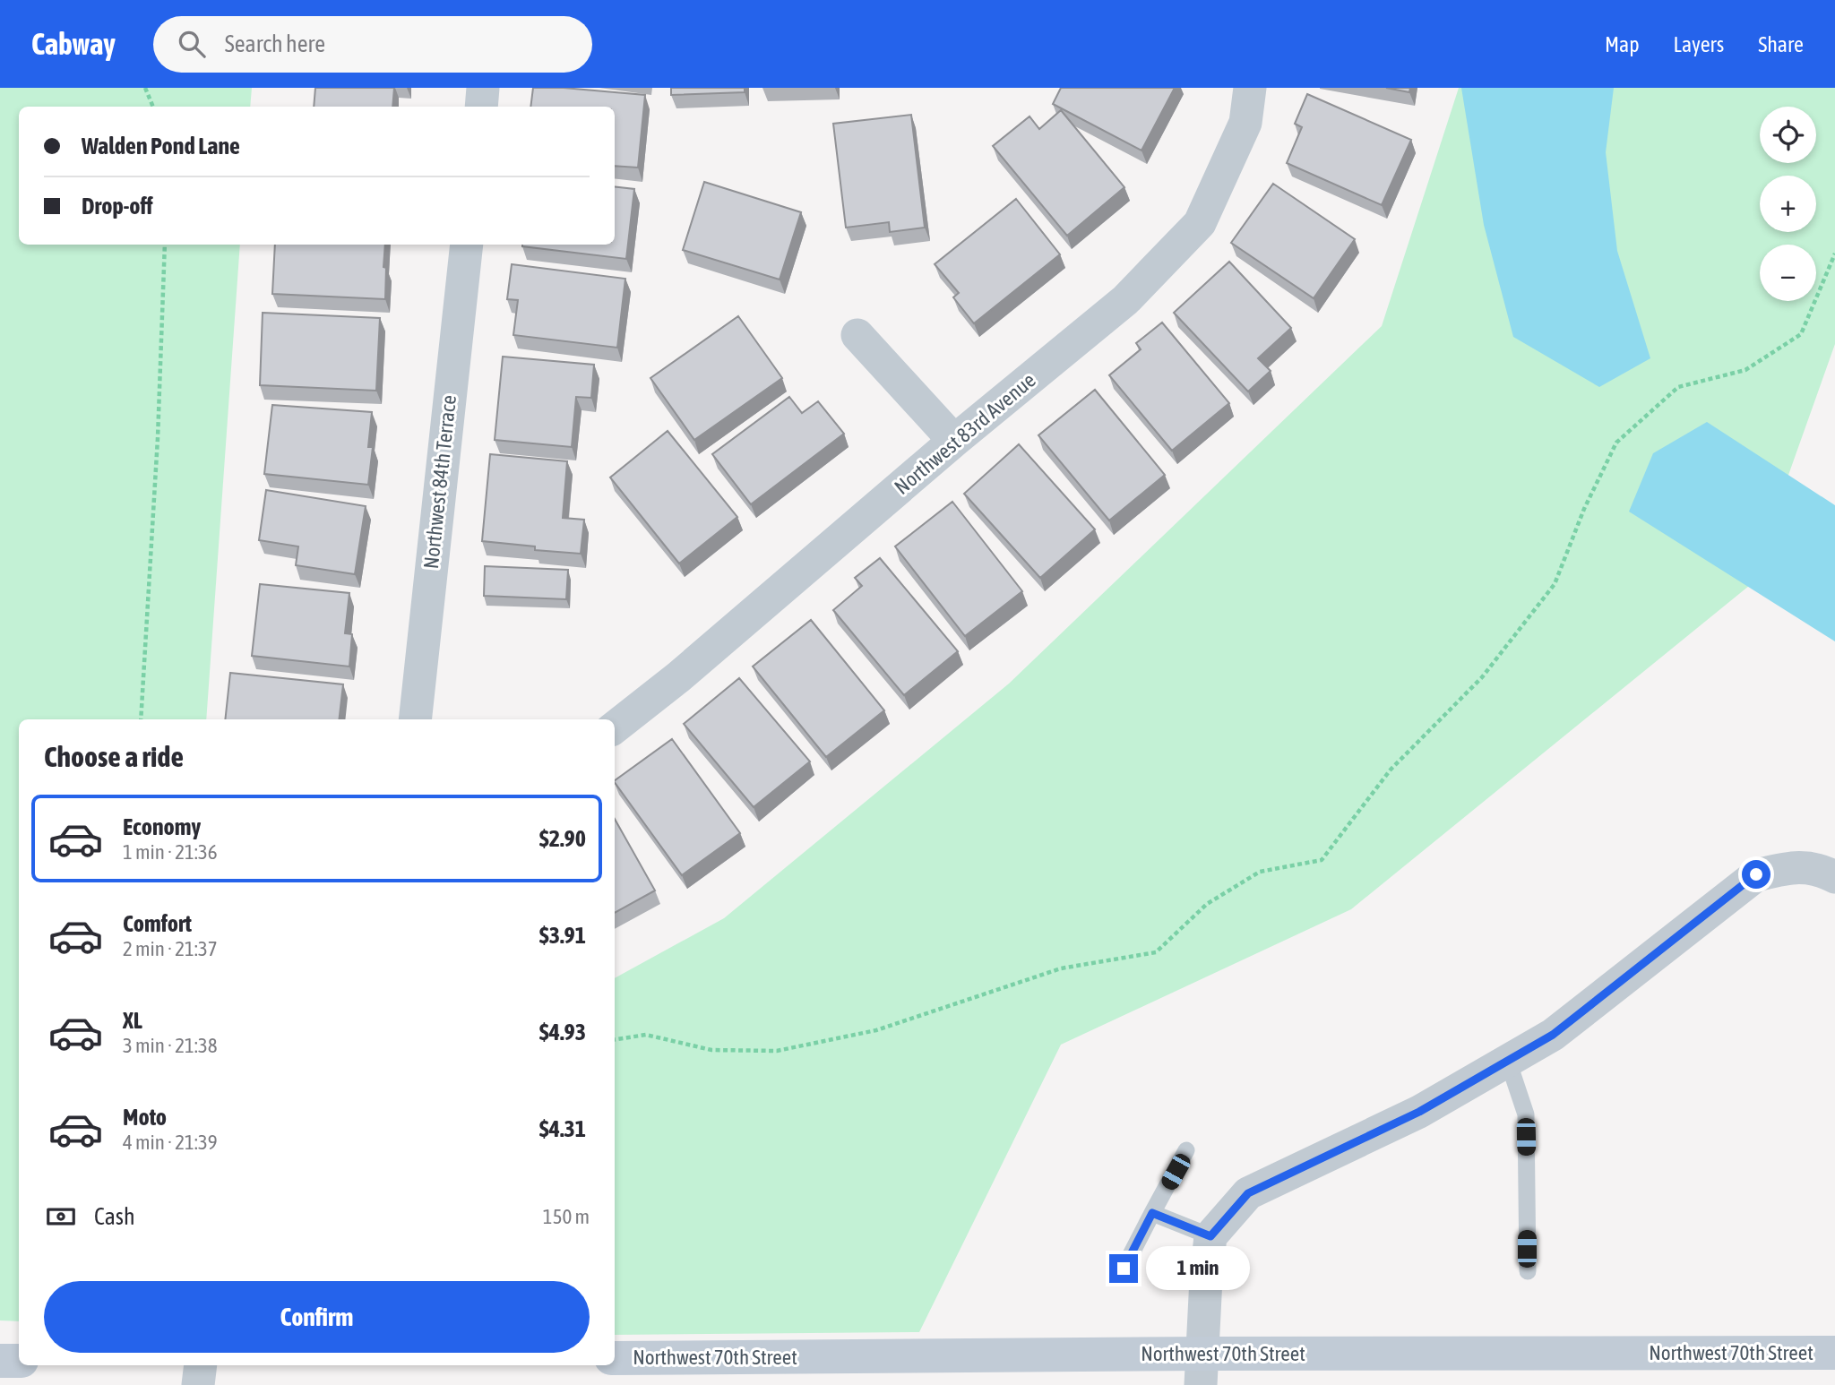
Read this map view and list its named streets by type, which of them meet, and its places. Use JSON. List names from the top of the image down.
{
  "streets": {
    "street": ["Northwest 83rd Avenue", "Northwest 84th Terrace", "Northwest 70th Street"]
  },
  "page": {
    "header": "Cabway",
    "search": "Search here",
    "nav": ["Map", "Layers", "Share"],
    "map_buttons": ["+", "−"],
    "banner": ["Walden Pond Lane", "Drop-off"],
    "heading": "Choose a ride",
    "list": [
      {
        "name": "Economy",
        "note": "1 min · 21:36",
        "value": "$2.90"
      },
      {
        "name": "Comfort",
        "note": "2 min · 21:37",
        "value": "$3.91"
      },
      {
        "name": "XL",
        "note": "3 min · 21:38",
        "value": "$4.93"
      },
      {
        "name": "Moto",
        "note": "4 min · 21:39",
        "value": "$4.31"
      }
    ],
    "pay": ["Cash", "150 m"],
    "bubble": "1 min",
    "buttons": "Confirm"
  }
}
